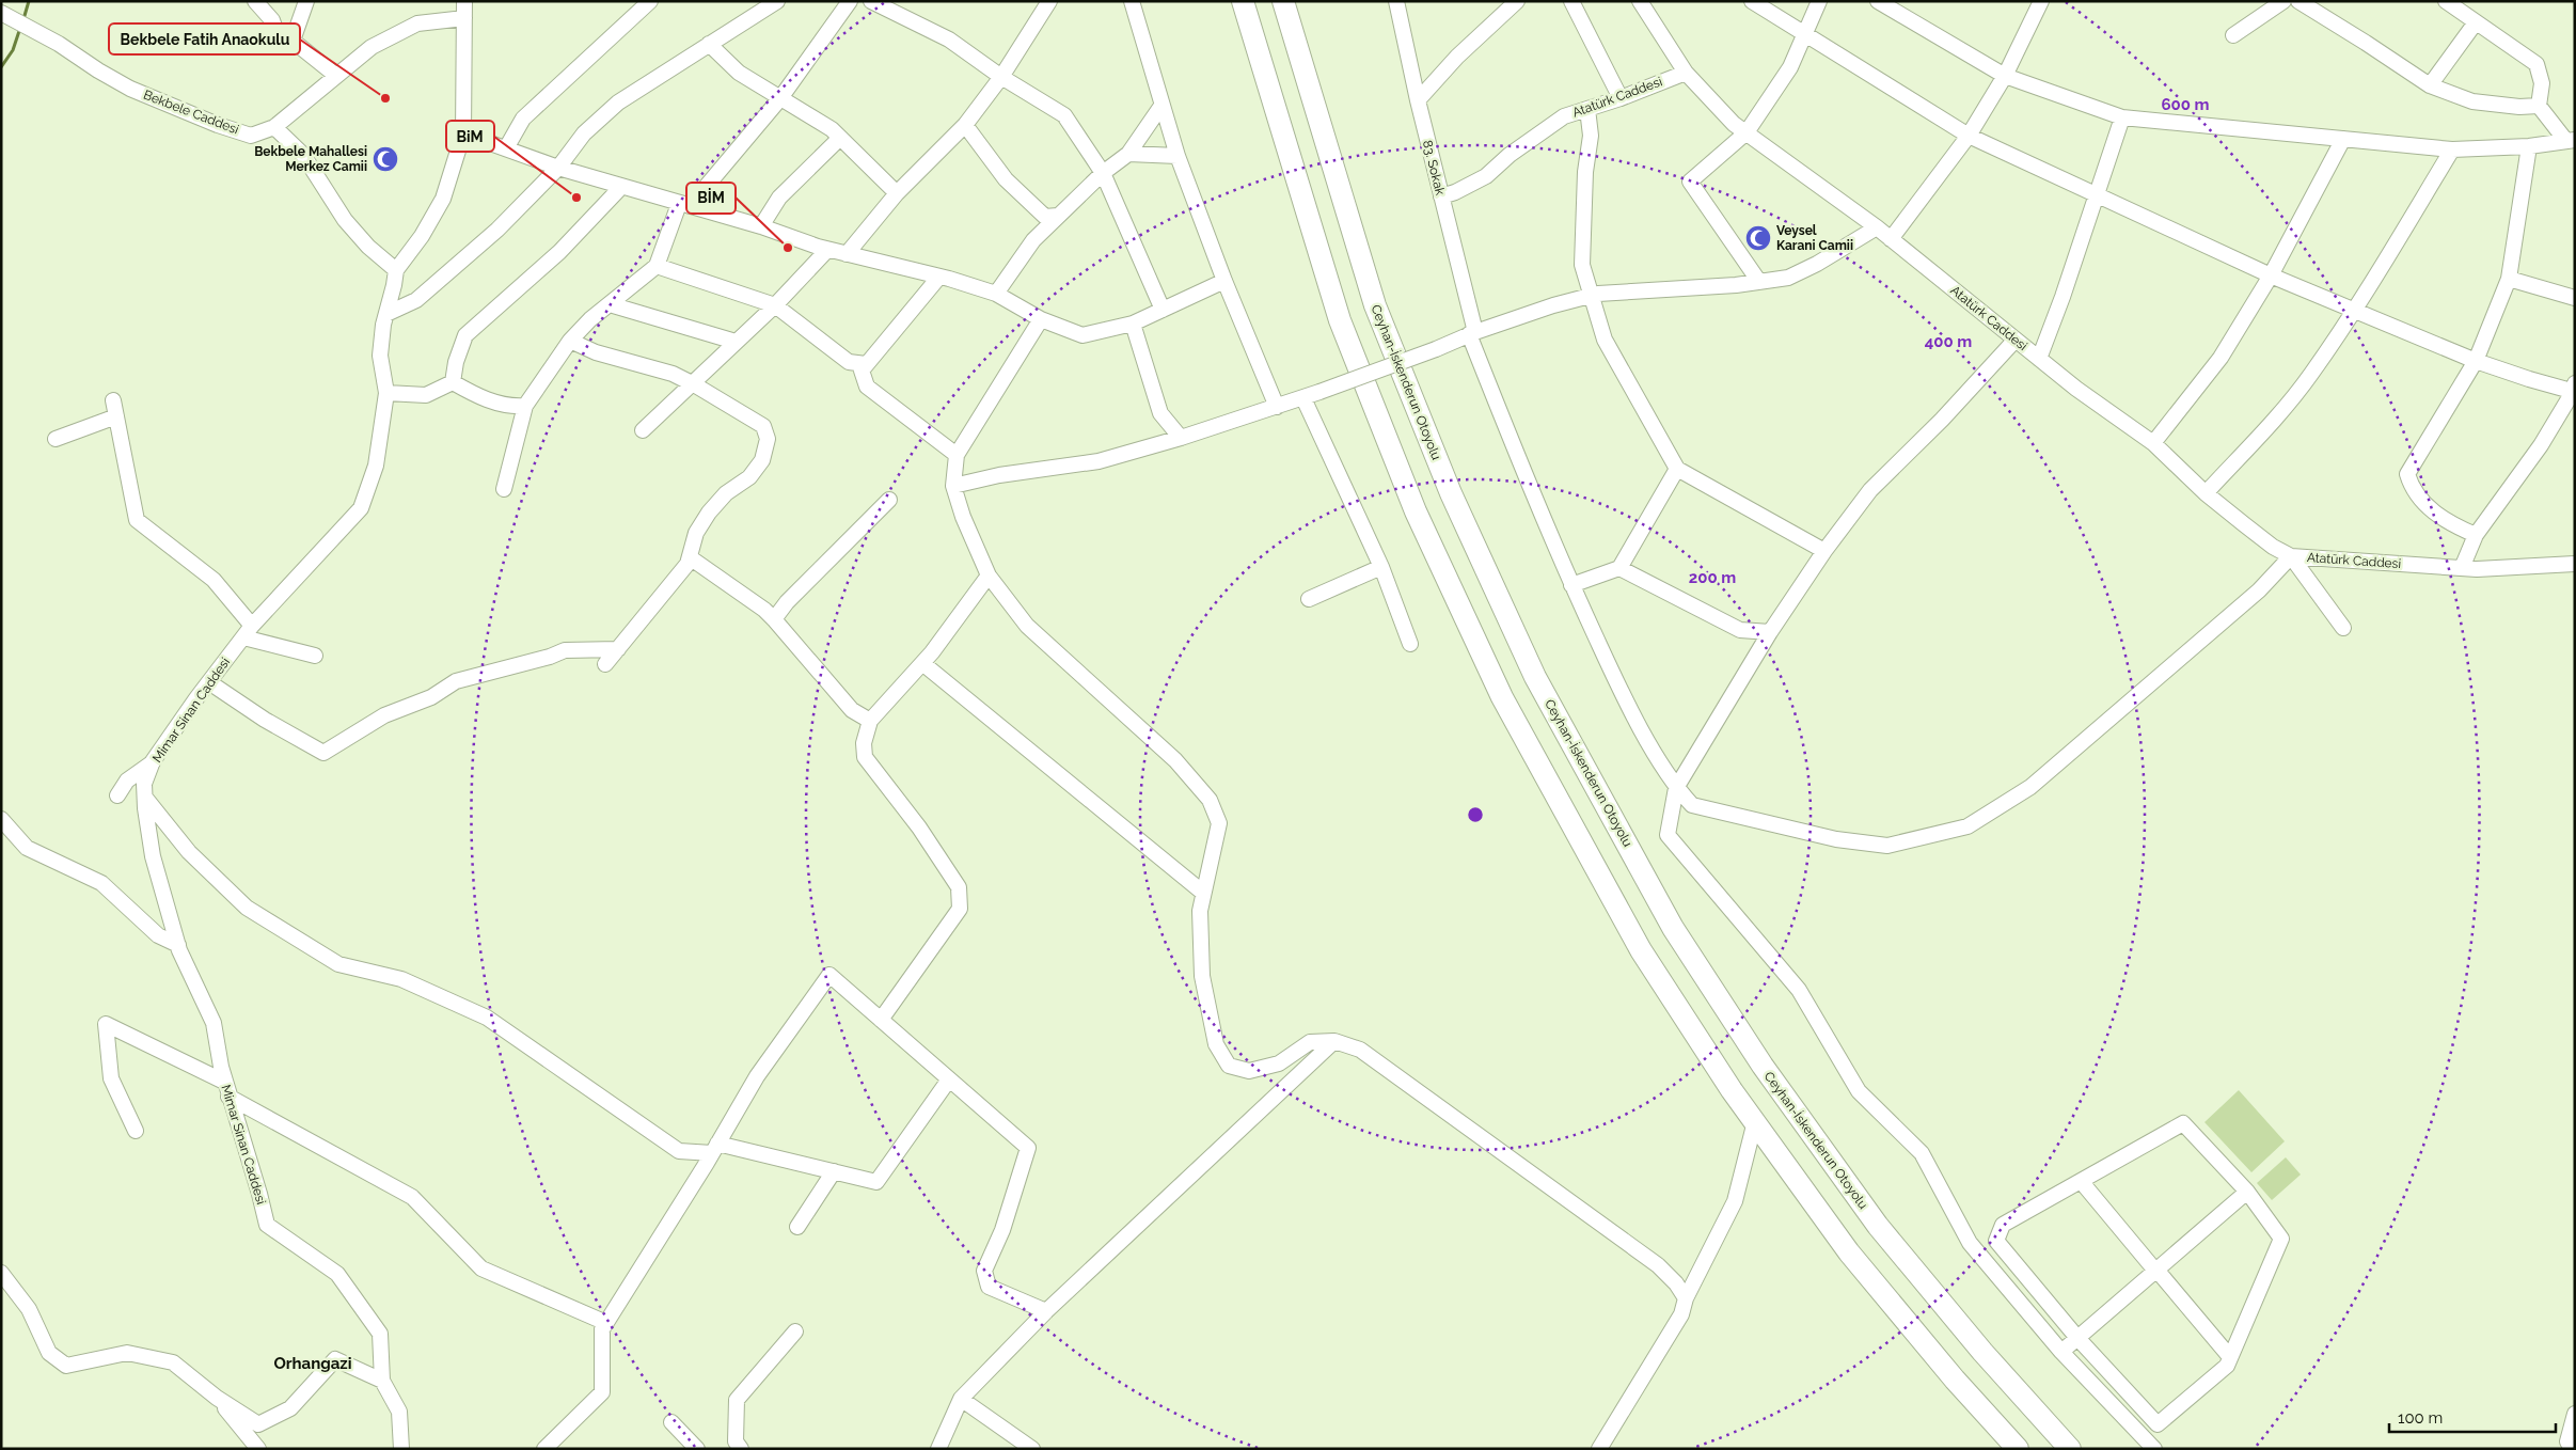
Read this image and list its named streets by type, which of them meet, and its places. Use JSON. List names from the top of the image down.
{
  "streets": {
    "highway": ["Ceyhan-İskenderun Otoyolu"],
    "street": [
      "Atatürk Caddesi",
      "Bekbele Caddesi",
      "83. Sokak",
      "Mimar Sinan Caddesi"
    ]
  },
  "crossings": [
    ["Atatürk Caddesi", "83. Sokak"]
  ],
  "districts": ["Orhangazi"],
  "places": {
    "other": ["Bekbele Fatih Anaokulu", "BiM", "BİM"],
    "mosque": ["Bekbele Mahallesi Merkez Camii", "Veysel Karani Camii"]
  },
  "scale_bar": "100 m",
  "rings": ["600 m", "400 m", "200 m"]
}
